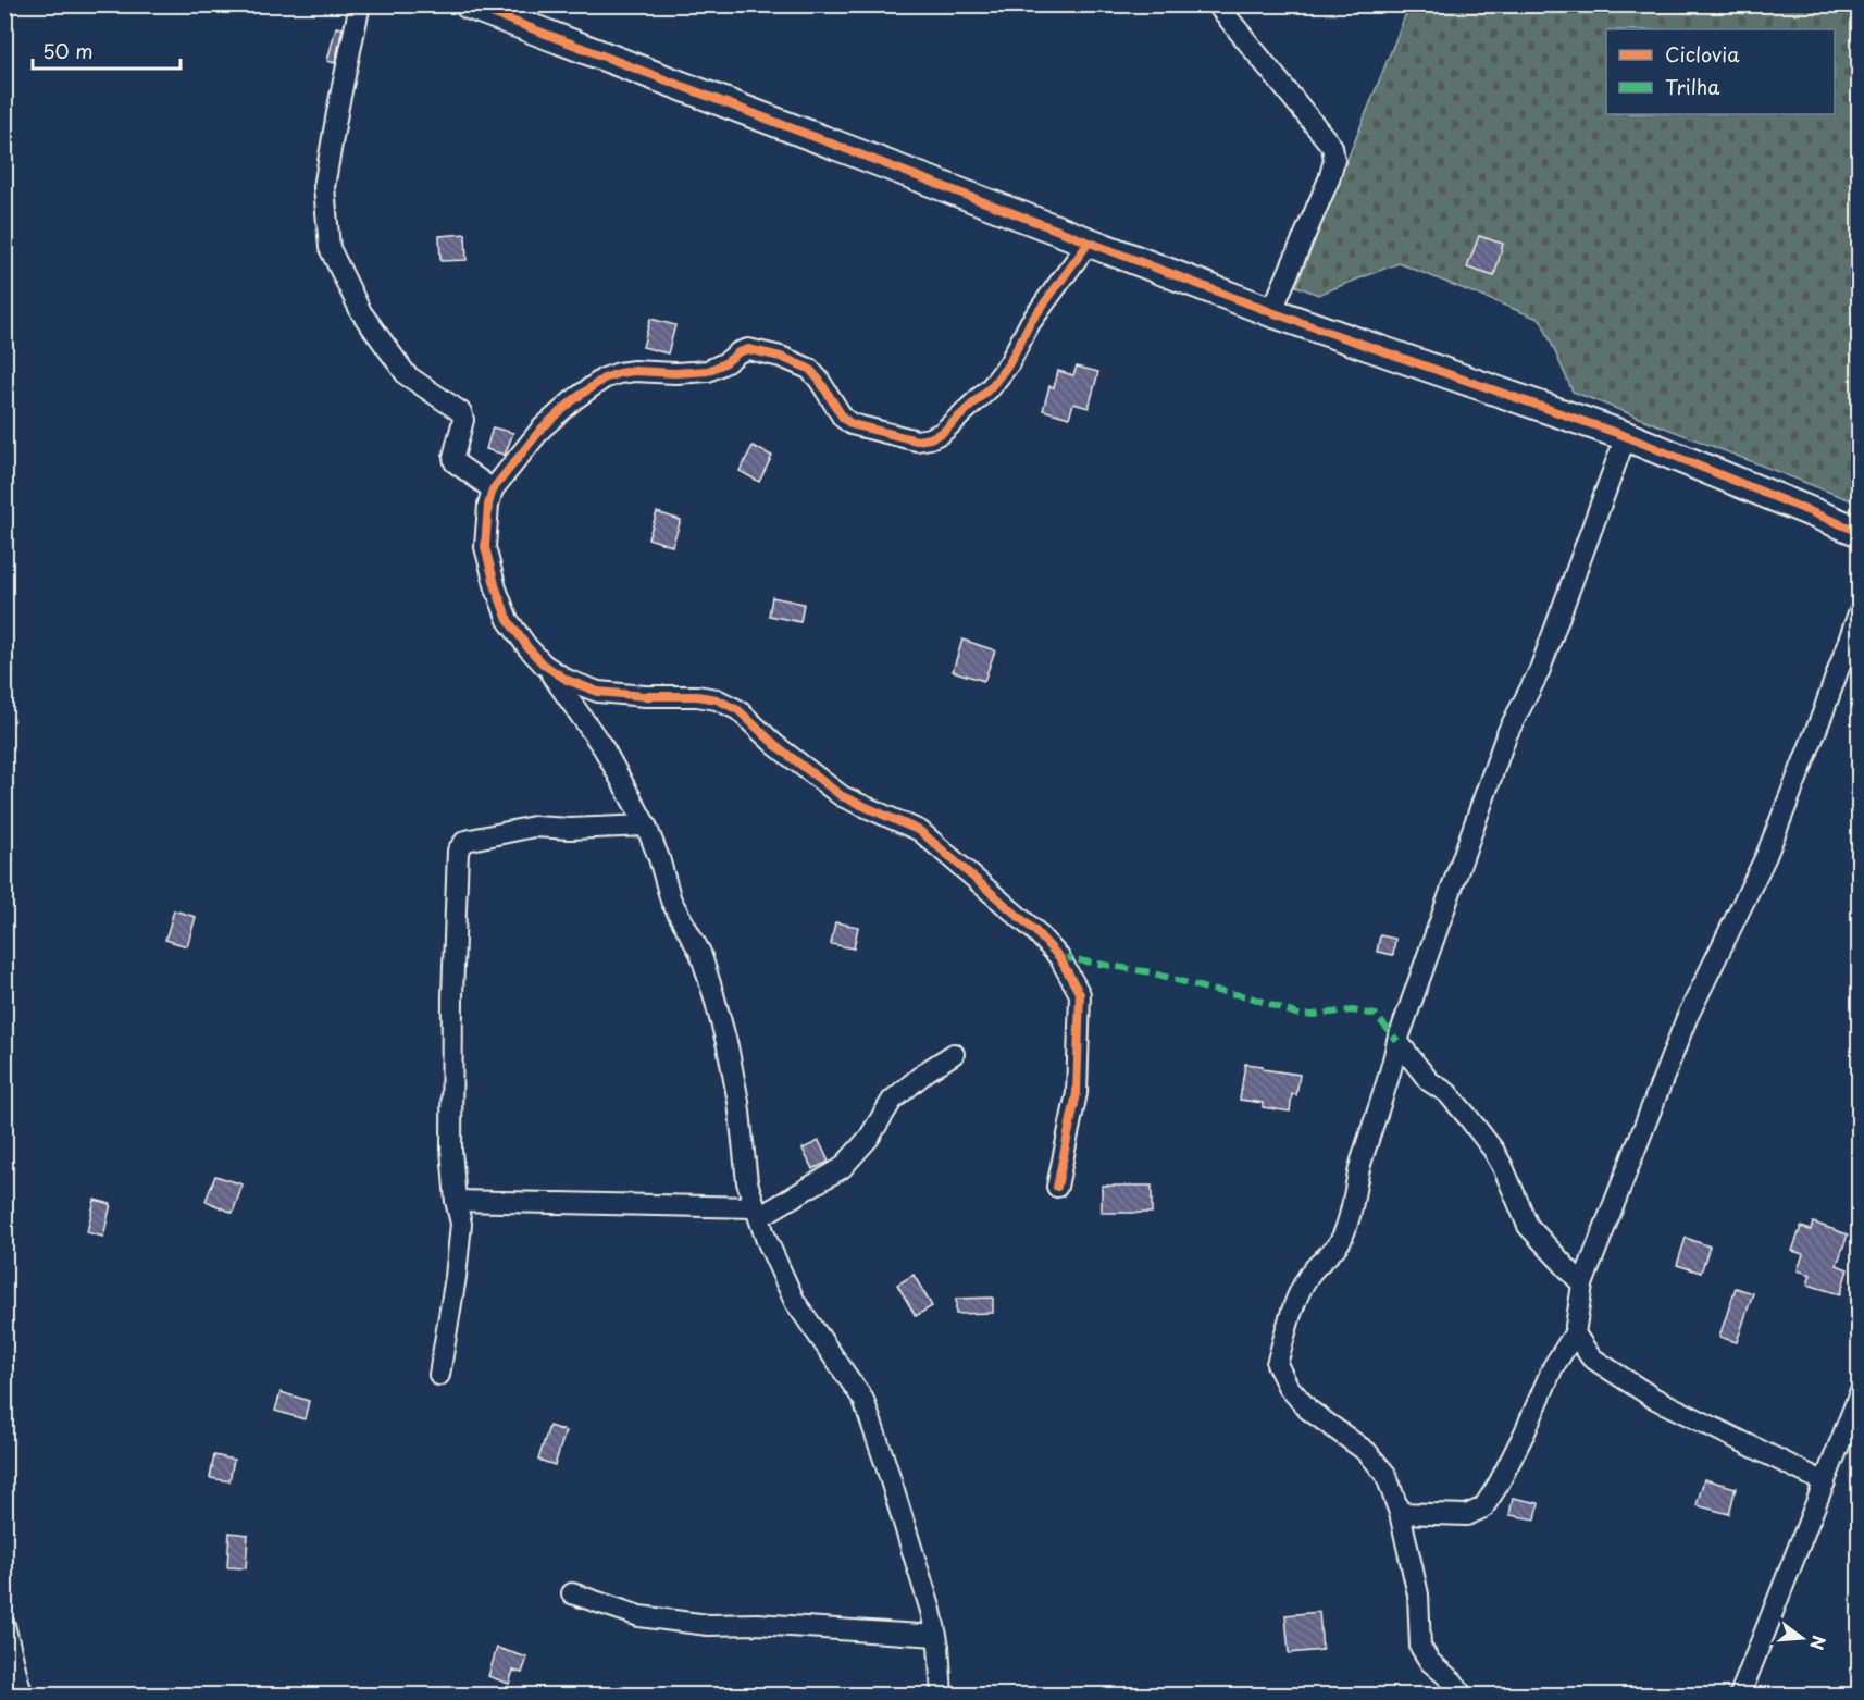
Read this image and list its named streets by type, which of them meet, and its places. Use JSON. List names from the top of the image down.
{
  "legend": ["Ciclovia", "Trilha"],
  "scale_bar": "50 m",
  "north": "right"
}
